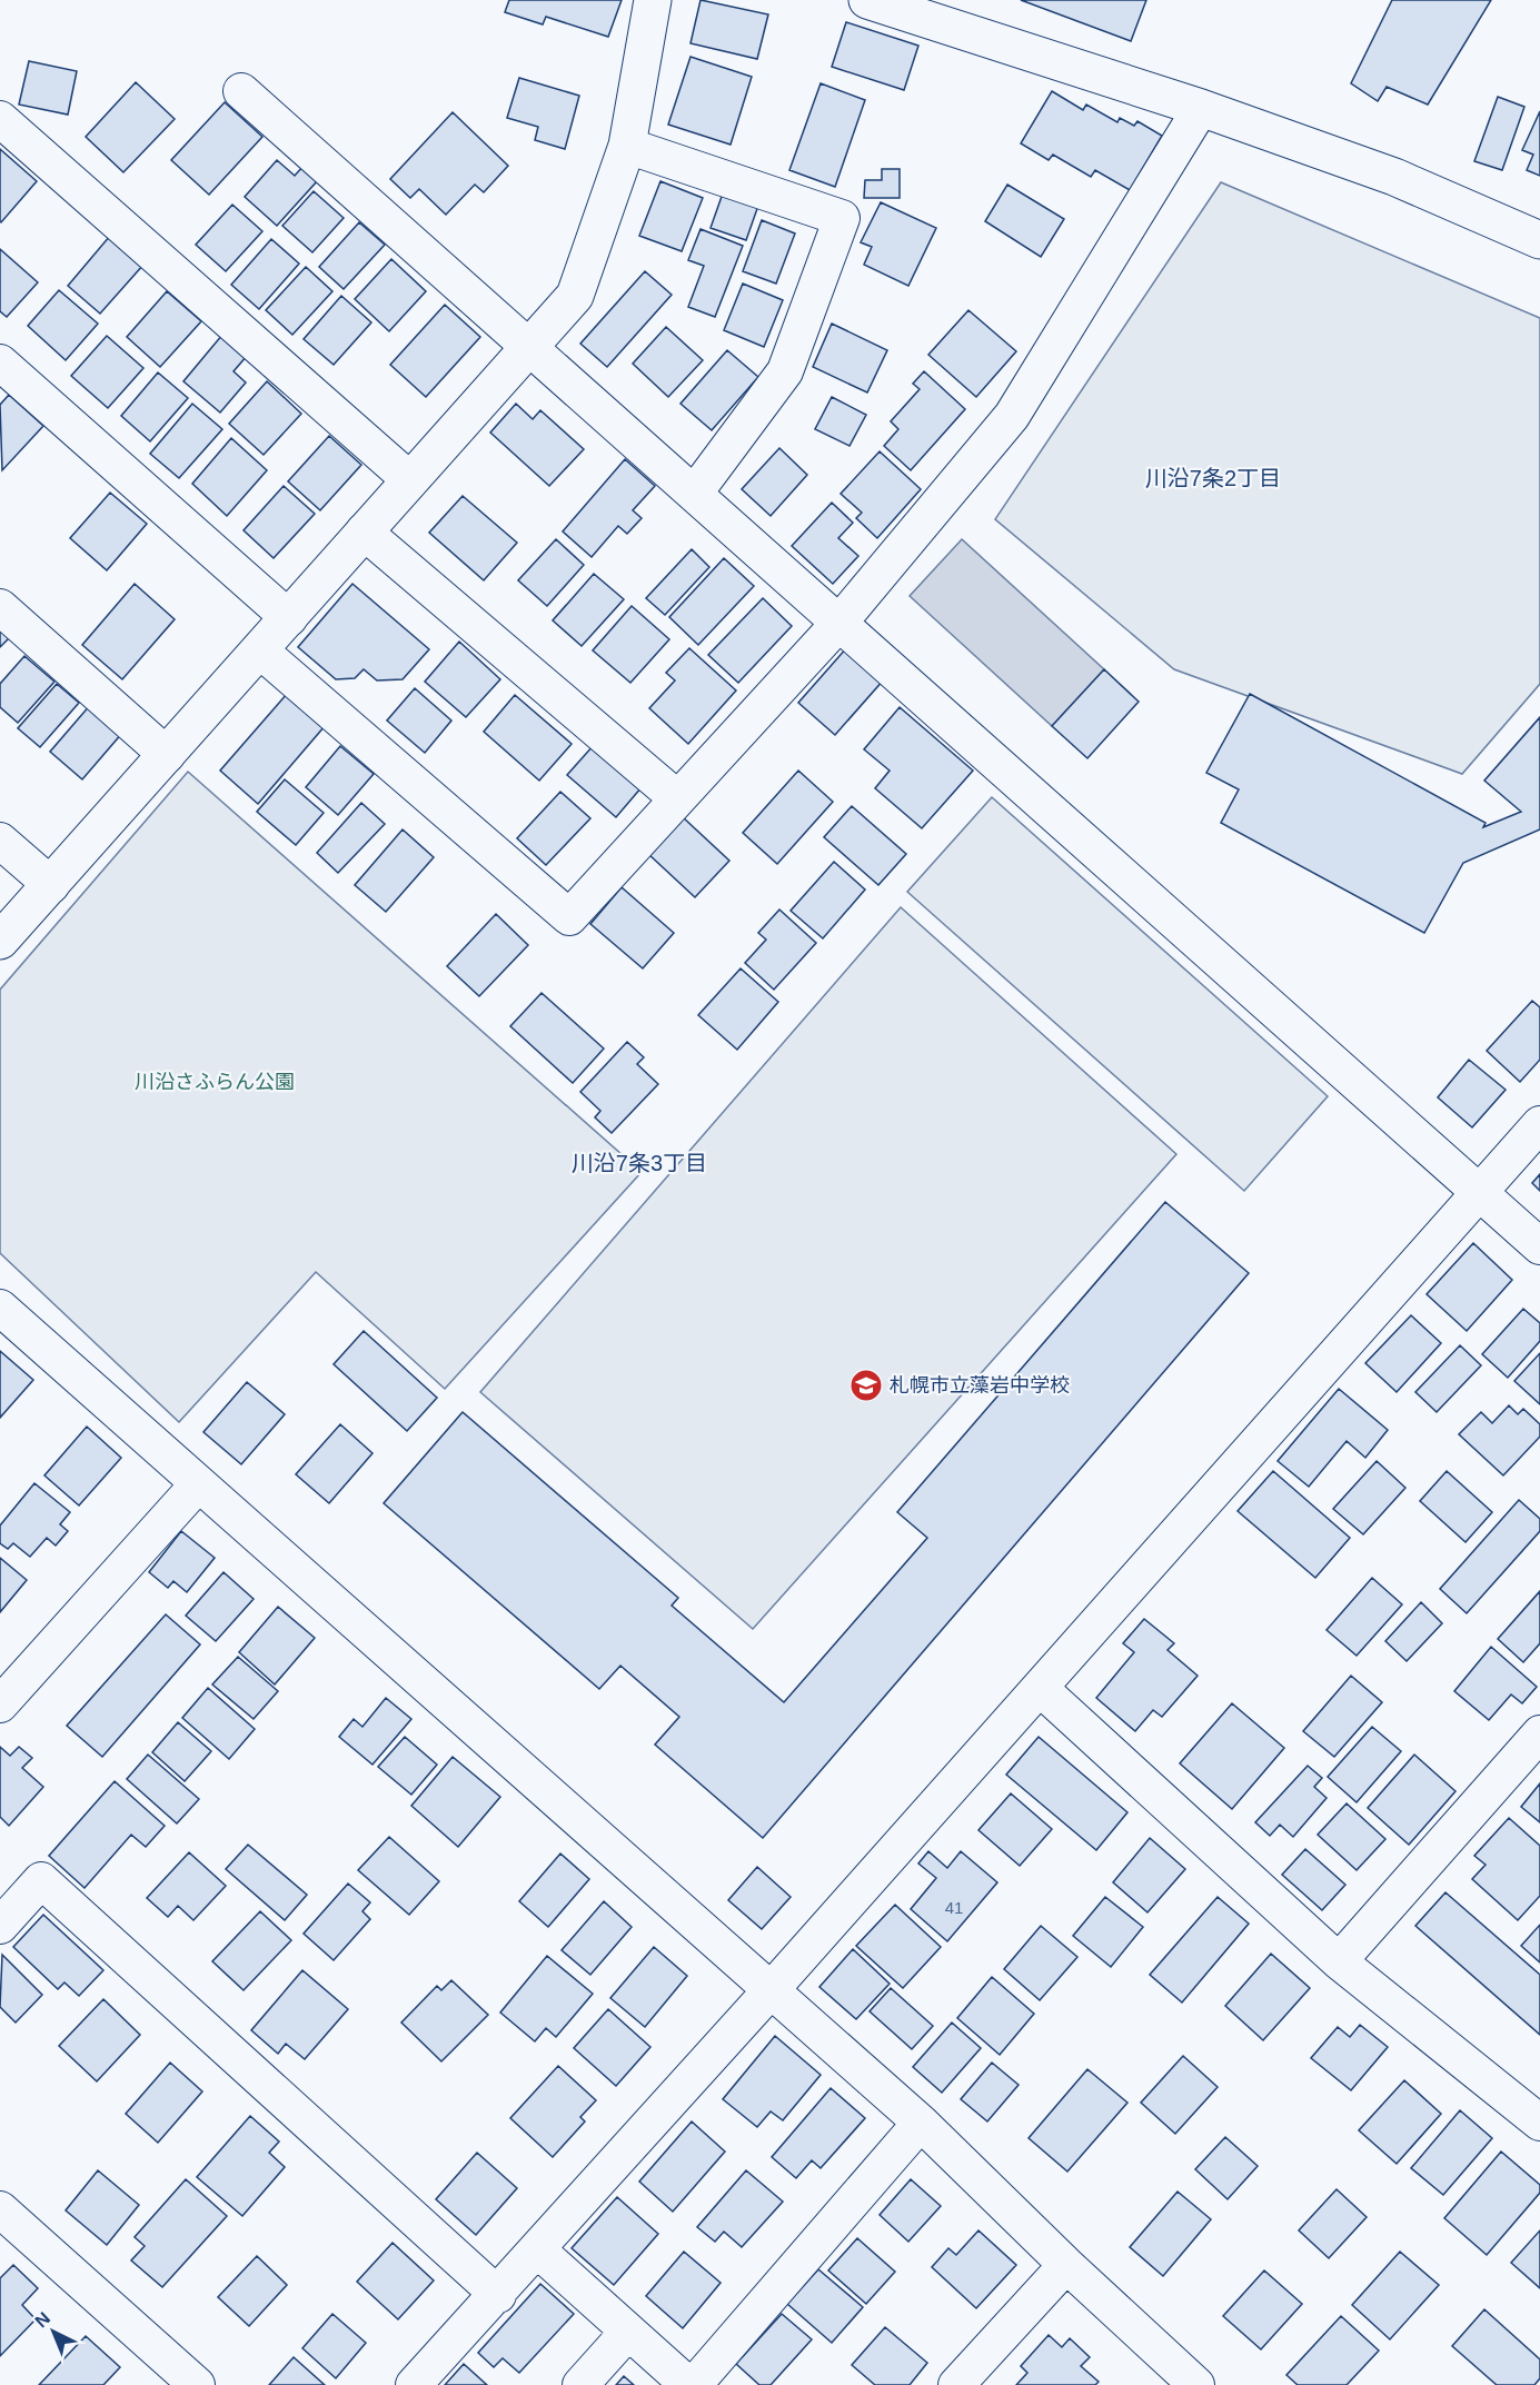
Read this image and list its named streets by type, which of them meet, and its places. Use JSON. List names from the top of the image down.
{
  "districts": ["川沿7条2丁目", "川沿7条3丁目"],
  "parks": ["川沿さふらん公園"],
  "places": {
    "school or university": ["札幌市立藻岩中学校"]
  },
  "house_numbers": ["41"],
  "north": "top left"
}
